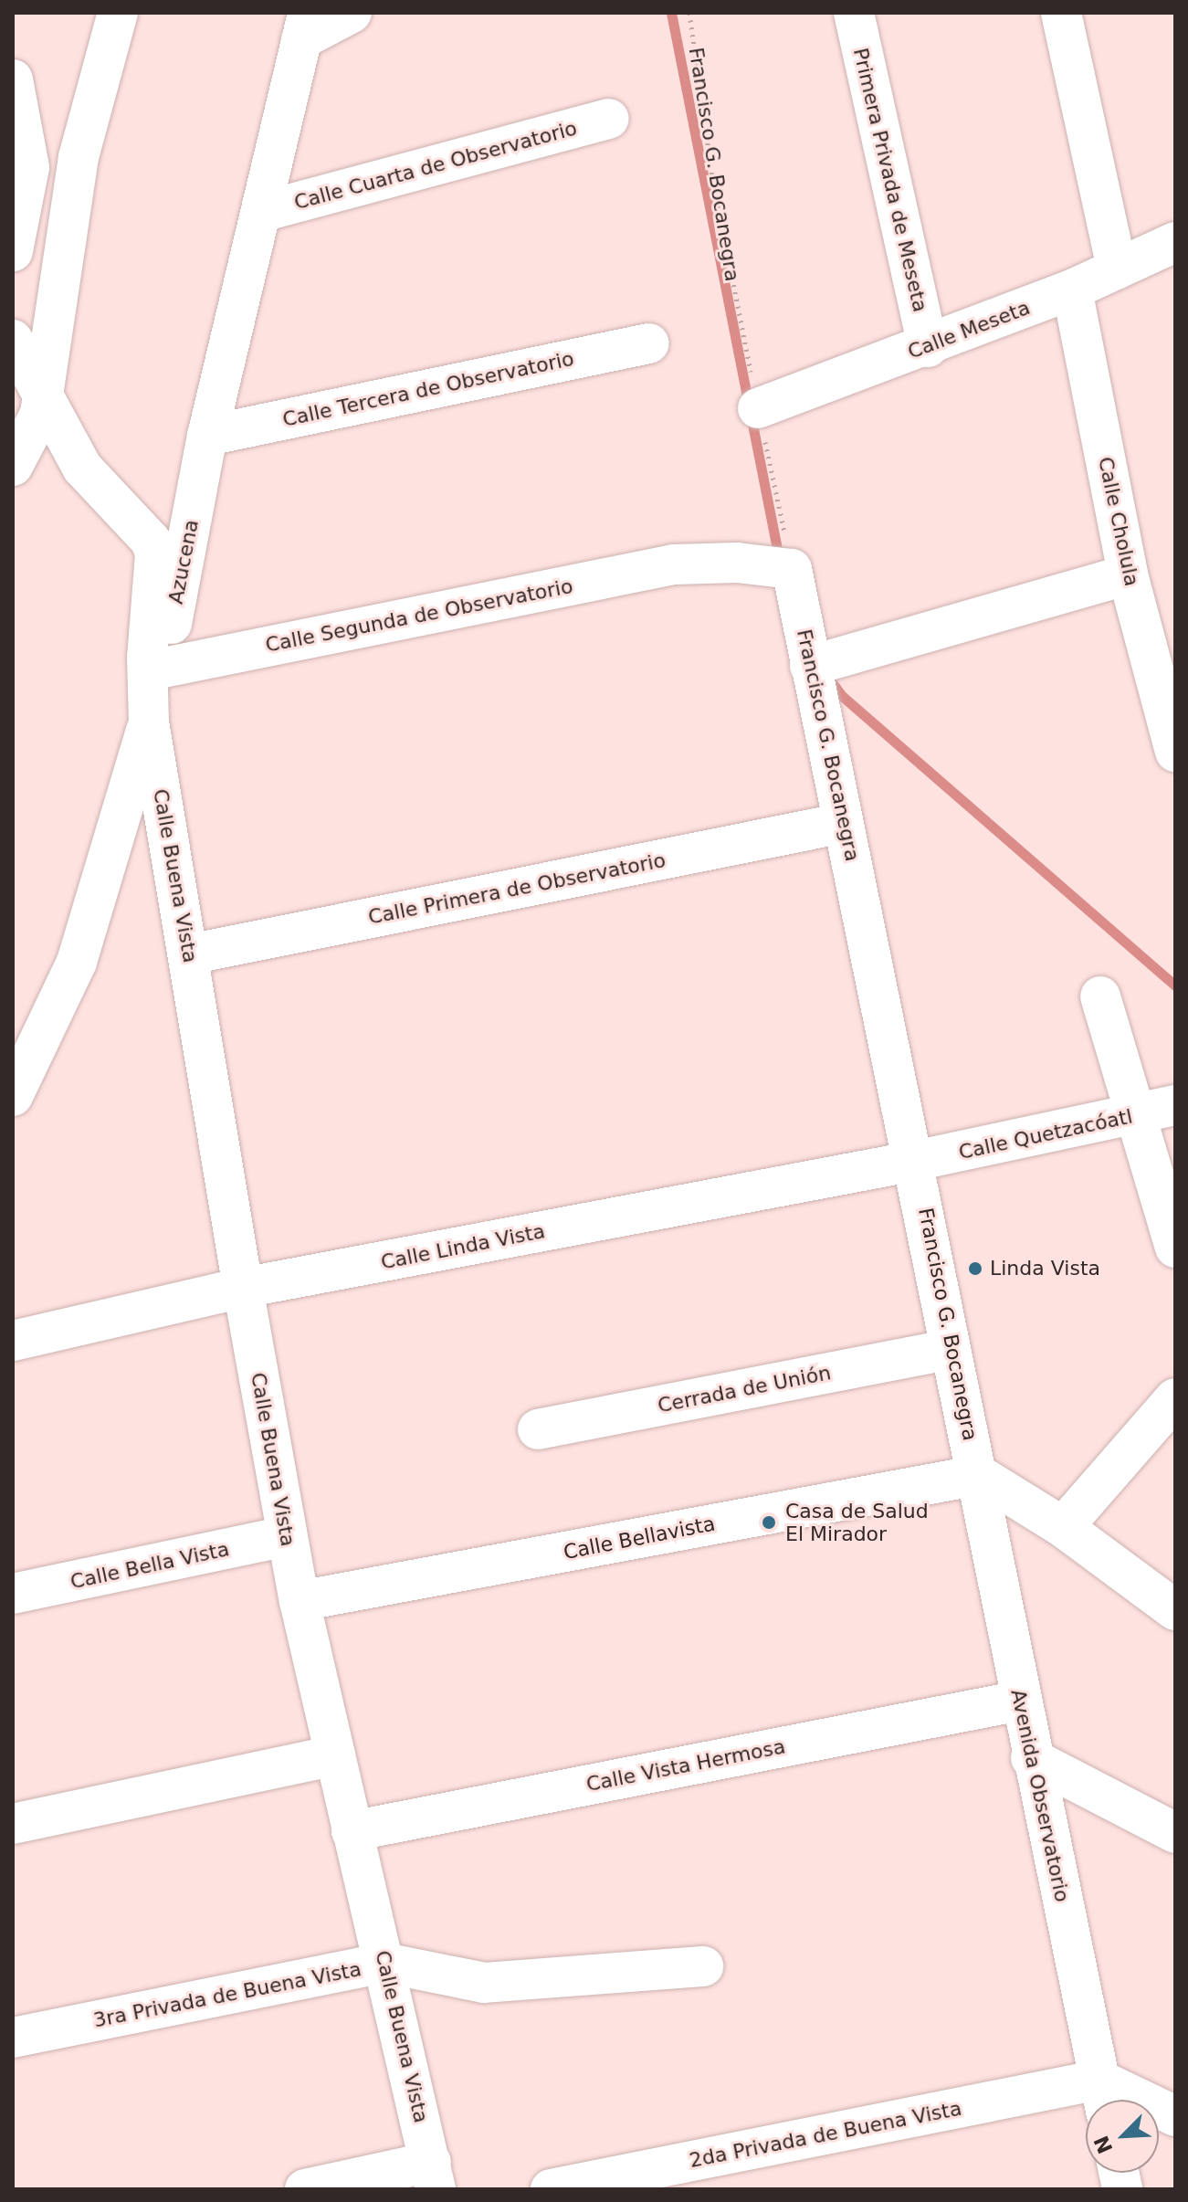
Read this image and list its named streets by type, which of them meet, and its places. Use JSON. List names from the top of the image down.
{
  "streets": {
    "street": [
      "Francisco G. Bocanegra",
      "Calle Cuarta de Observatorio",
      "Primera Privada de Meseta",
      "Calle Meseta",
      "Calle Tercera de Observatorio",
      "Calle Cholula",
      "Azucena",
      "Calle Segunda de Observatorio",
      "Calle Buena Vista",
      "Calle Primera de Observatorio",
      "Calle Quetzacóatl",
      "Calle Linda Vista",
      "Cerrada de Unión",
      "Calle Bellavista",
      "Calle Bella Vista",
      "Calle Vista Hermosa",
      "Avenida Observatorio",
      "3ra Privada de Buena Vista",
      "2da Privada de Buena Vista"
    ]
  },
  "crossings": [
    ["Francisco G. Bocanegra", "Calle Meseta"],
    ["Francisco G. Bocanegra", "Calle Segunda de Observatorio"],
    ["Francisco G. Bocanegra", "Calle Primera de Observatorio"],
    ["Francisco G. Bocanegra", "Calle Quetzacóatl"],
    ["Francisco G. Bocanegra", "Calle Linda Vista"],
    ["Francisco G. Bocanegra", "Cerrada de Unión"],
    ["Francisco G. Bocanegra", "Calle Bellavista"],
    ["Francisco G. Bocanegra", "Avenida Observatorio"],
    ["Calle Cuarta de Observatorio", "Azucena"],
    ["Primera Privada de Meseta", "Calle Meseta"],
    ["Calle Meseta", "Calle Cholula"],
    ["Calle Tercera de Observatorio", "Azucena"],
    ["Azucena", "Calle Segunda de Observatorio"],
    ["Azucena", "Calle Buena Vista"],
    ["Calle Buena Vista", "Calle Primera de Observatorio"],
    ["Calle Buena Vista", "Calle Linda Vista"],
    ["Calle Buena Vista", "Calle Bellavista"],
    ["Calle Buena Vista", "Calle Bella Vista"],
    ["Calle Buena Vista", "Calle Vista Hermosa"],
    ["Calle Buena Vista", "3ra Privada de Buena Vista"],
    ["Calle Quetzacóatl", "Calle Linda Vista"],
    ["Calle Bellavista", "Avenida Observatorio"],
    ["Calle Vista Hermosa", "Avenida Observatorio"],
    ["Avenida Observatorio", "2da Privada de Buena Vista"]
  ],
  "places": ["Linda Vista", "Casa de Salud El Mirador"],
  "north": "bottom left"
}
